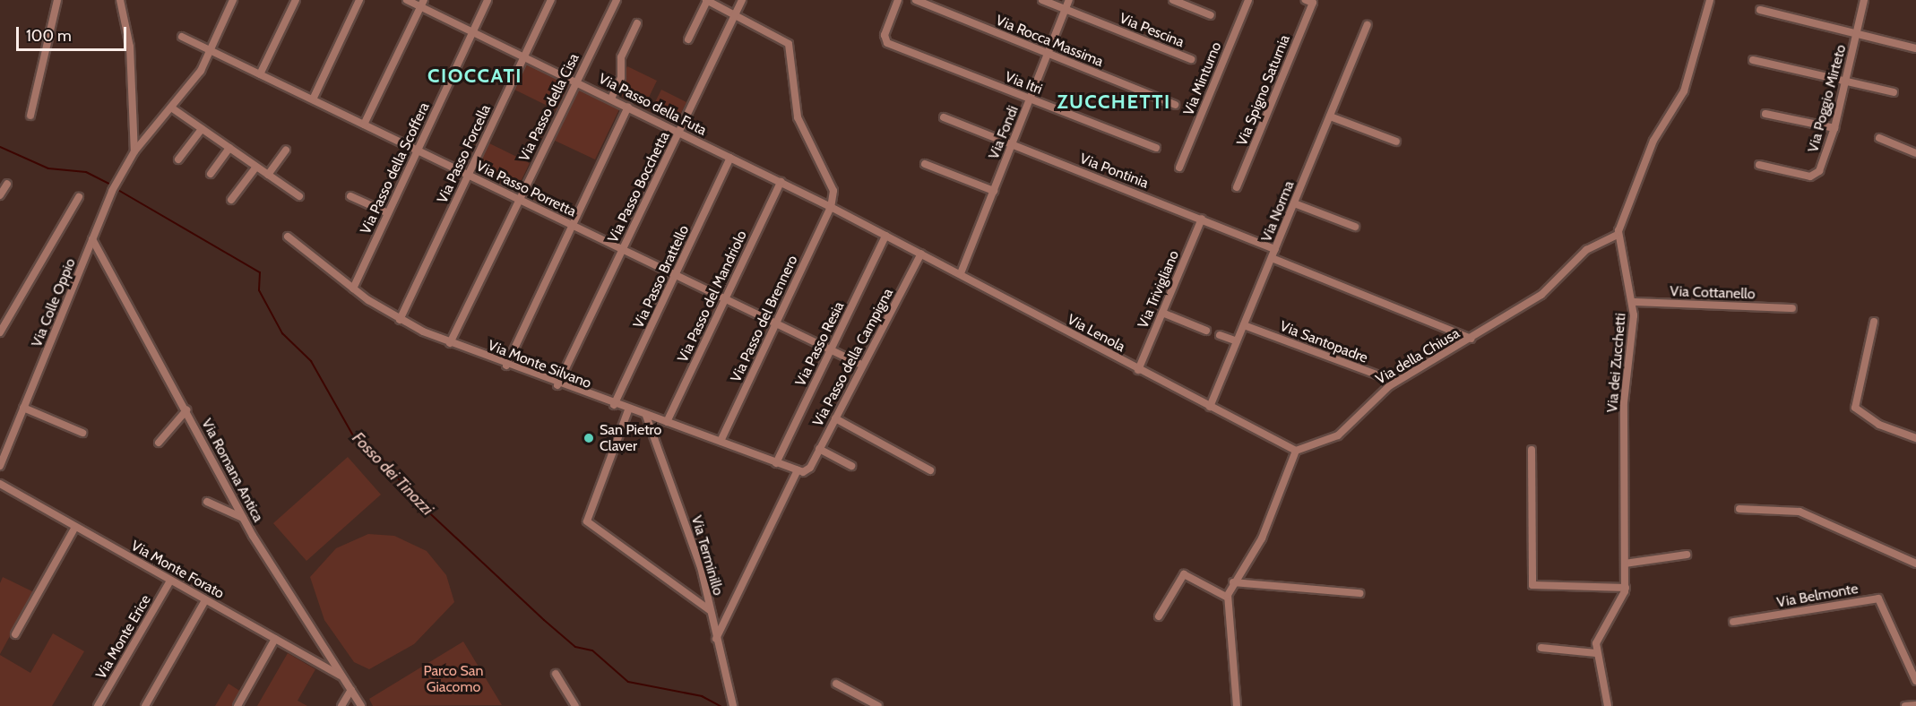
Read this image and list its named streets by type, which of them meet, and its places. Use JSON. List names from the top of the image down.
{
  "streets": {
    "street": [
      "Via Pescina",
      "Via Rocca Massima",
      "Via Minturno",
      "Via Itri",
      "Via Spigno Saturnia",
      "Via Poggio Mirteto",
      "Via Passo della Futa",
      "Via Passo della Cisa",
      "Via Fondi",
      "Via Passo Forcella",
      "Via Passo della Scoffera",
      "Via Pontinia",
      "Via Passo Bocchetta",
      "Via Passo Porretta",
      "Via Norma",
      "Via Passo Brattello",
      "Via Trivigliano",
      "Via Cottanello",
      "Via Passo del Mandriolo",
      "Via Colle Oppio",
      "Via Passo del Brennero",
      "Via Lenola",
      "Via Santopadre",
      "Via Passo Resia",
      "Via della Chiusa",
      "Via Passo della Campigna",
      "Via dei Zucchetti",
      "Via Monte Silvano",
      "Via Romana Antica",
      "Via Terminillo",
      "Via Monte Forato",
      "Via Belmonte",
      "Via Monte Erice"
    ]
  },
  "crossings": [
    ["Via Pescina", "Via Fondi"],
    ["Via Rocca Massima", "Via Fondi"],
    ["Via Itri", "Via Fondi"],
    ["Via Passo della Futa", "Via Passo della Cisa"],
    ["Via Passo della Futa", "Via Passo Forcella"],
    ["Via Passo della Futa", "Via Passo della Scoffera"],
    ["Via Passo della Futa", "Via Passo Bocchetta"],
    ["Via Passo della Futa", "Via Passo Brattello"],
    ["Via Passo della Futa", "Via Passo del Mandriolo"],
    ["Via Passo della Futa", "Via Passo del Brennero"],
    ["Via Passo della Futa", "Via Lenola"],
    ["Via Passo della Futa", "Via Passo Resia"],
    ["Via Passo della Cisa", "Via Passo Porretta"],
    ["Via Passo della Cisa", "Via Monte Silvano"],
    ["Via Fondi", "Via Pontinia"],
    ["Via Fondi", "Via Lenola"],
    ["Via Passo Forcella", "Via Passo Porretta"],
    ["Via Passo Forcella", "Via Monte Silvano"],
    ["Via Passo della Scoffera", "Via Passo Porretta"],
    ["Via Passo della Scoffera", "Via Monte Silvano"],
    ["Via Pontinia", "Via Norma"],
    ["Via Pontinia", "Via Trivigliano"],
    ["Via Passo Bocchetta", "Via Passo Porretta"],
    ["Via Passo Bocchetta", "Via Monte Silvano"],
    ["Via Passo Porretta", "Via Passo Brattello"],
    ["Via Passo Porretta", "Via Passo del Mandriolo"],
    ["Via Passo Porretta", "Via Colle Oppio"],
    ["Via Passo Porretta", "Via Passo del Brennero"],
    ["Via Passo Porretta", "Via Passo Resia"],
    ["Via Norma", "Via Lenola"],
    ["Via Norma", "Via Santopadre"],
    ["Via Passo Brattello", "Via Monte Silvano"],
    ["Via Trivigliano", "Via Lenola"],
    ["Via Cottanello", "Via dei Zucchetti"],
    ["Via Passo del Mandriolo", "Via Monte Silvano"],
    ["Via Colle Oppio", "Via Romana Antica"],
    ["Via Passo del Brennero", "Via Monte Silvano"],
    ["Via Lenola", "Via Passo Resia"],
    ["Via Lenola", "Via della Chiusa"],
    ["Via Lenola", "Via Passo della Campigna"],
    ["Via Santopadre", "Via della Chiusa"],
    ["Via Passo Resia", "Via Monte Silvano"],
    ["Via della Chiusa", "Via dei Zucchetti"],
    ["Via Passo della Campigna", "Via Monte Silvano"],
    ["Via Monte Silvano", "Via Terminillo"],
    ["Via Romana Antica", "Via Monte Forato"],
    ["Via Monte Forato", "Via Monte Erice"]
  ],
  "districts": ["CIOCCATI", "ZUCCHETTI"],
  "water": ["Fosso dei Tinozzi"],
  "parks": ["Parco San Giacomo"],
  "places": ["San Pietro Claver"],
  "scale_bar": "100 m"
}
